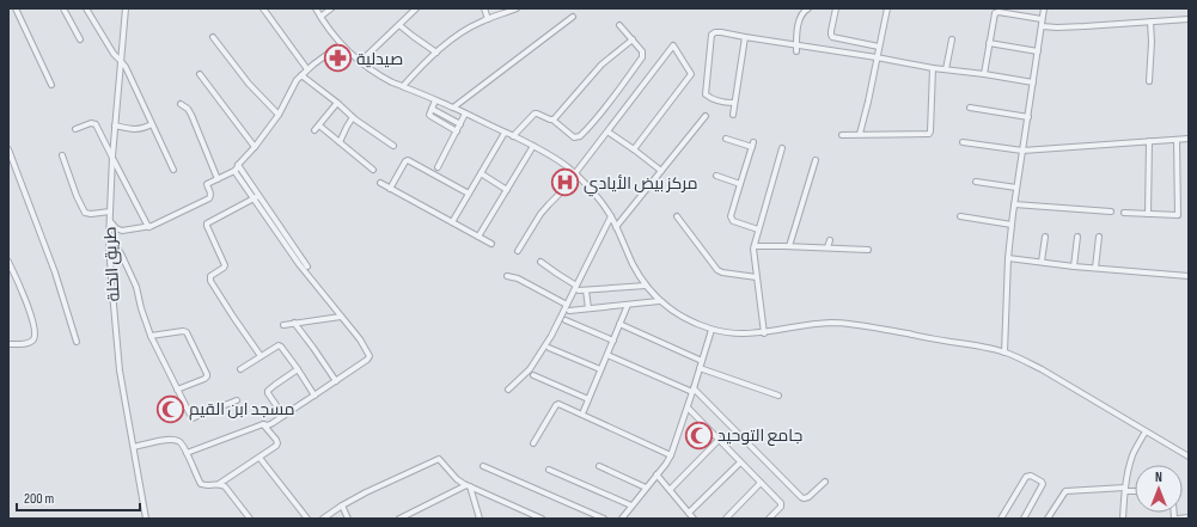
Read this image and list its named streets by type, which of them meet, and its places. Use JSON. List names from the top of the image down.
{
  "streets": {
    "street": ["طريق الخلة"]
  },
  "places": {
    "pharmacy": ["صيدلية"],
    "hospital": ["مركز بيض الأيادي"],
    "mosque": ["مسجد ابن القيم", "جامع التوحيد"]
  },
  "scale_bar": "200 m",
  "north": "top"
}
